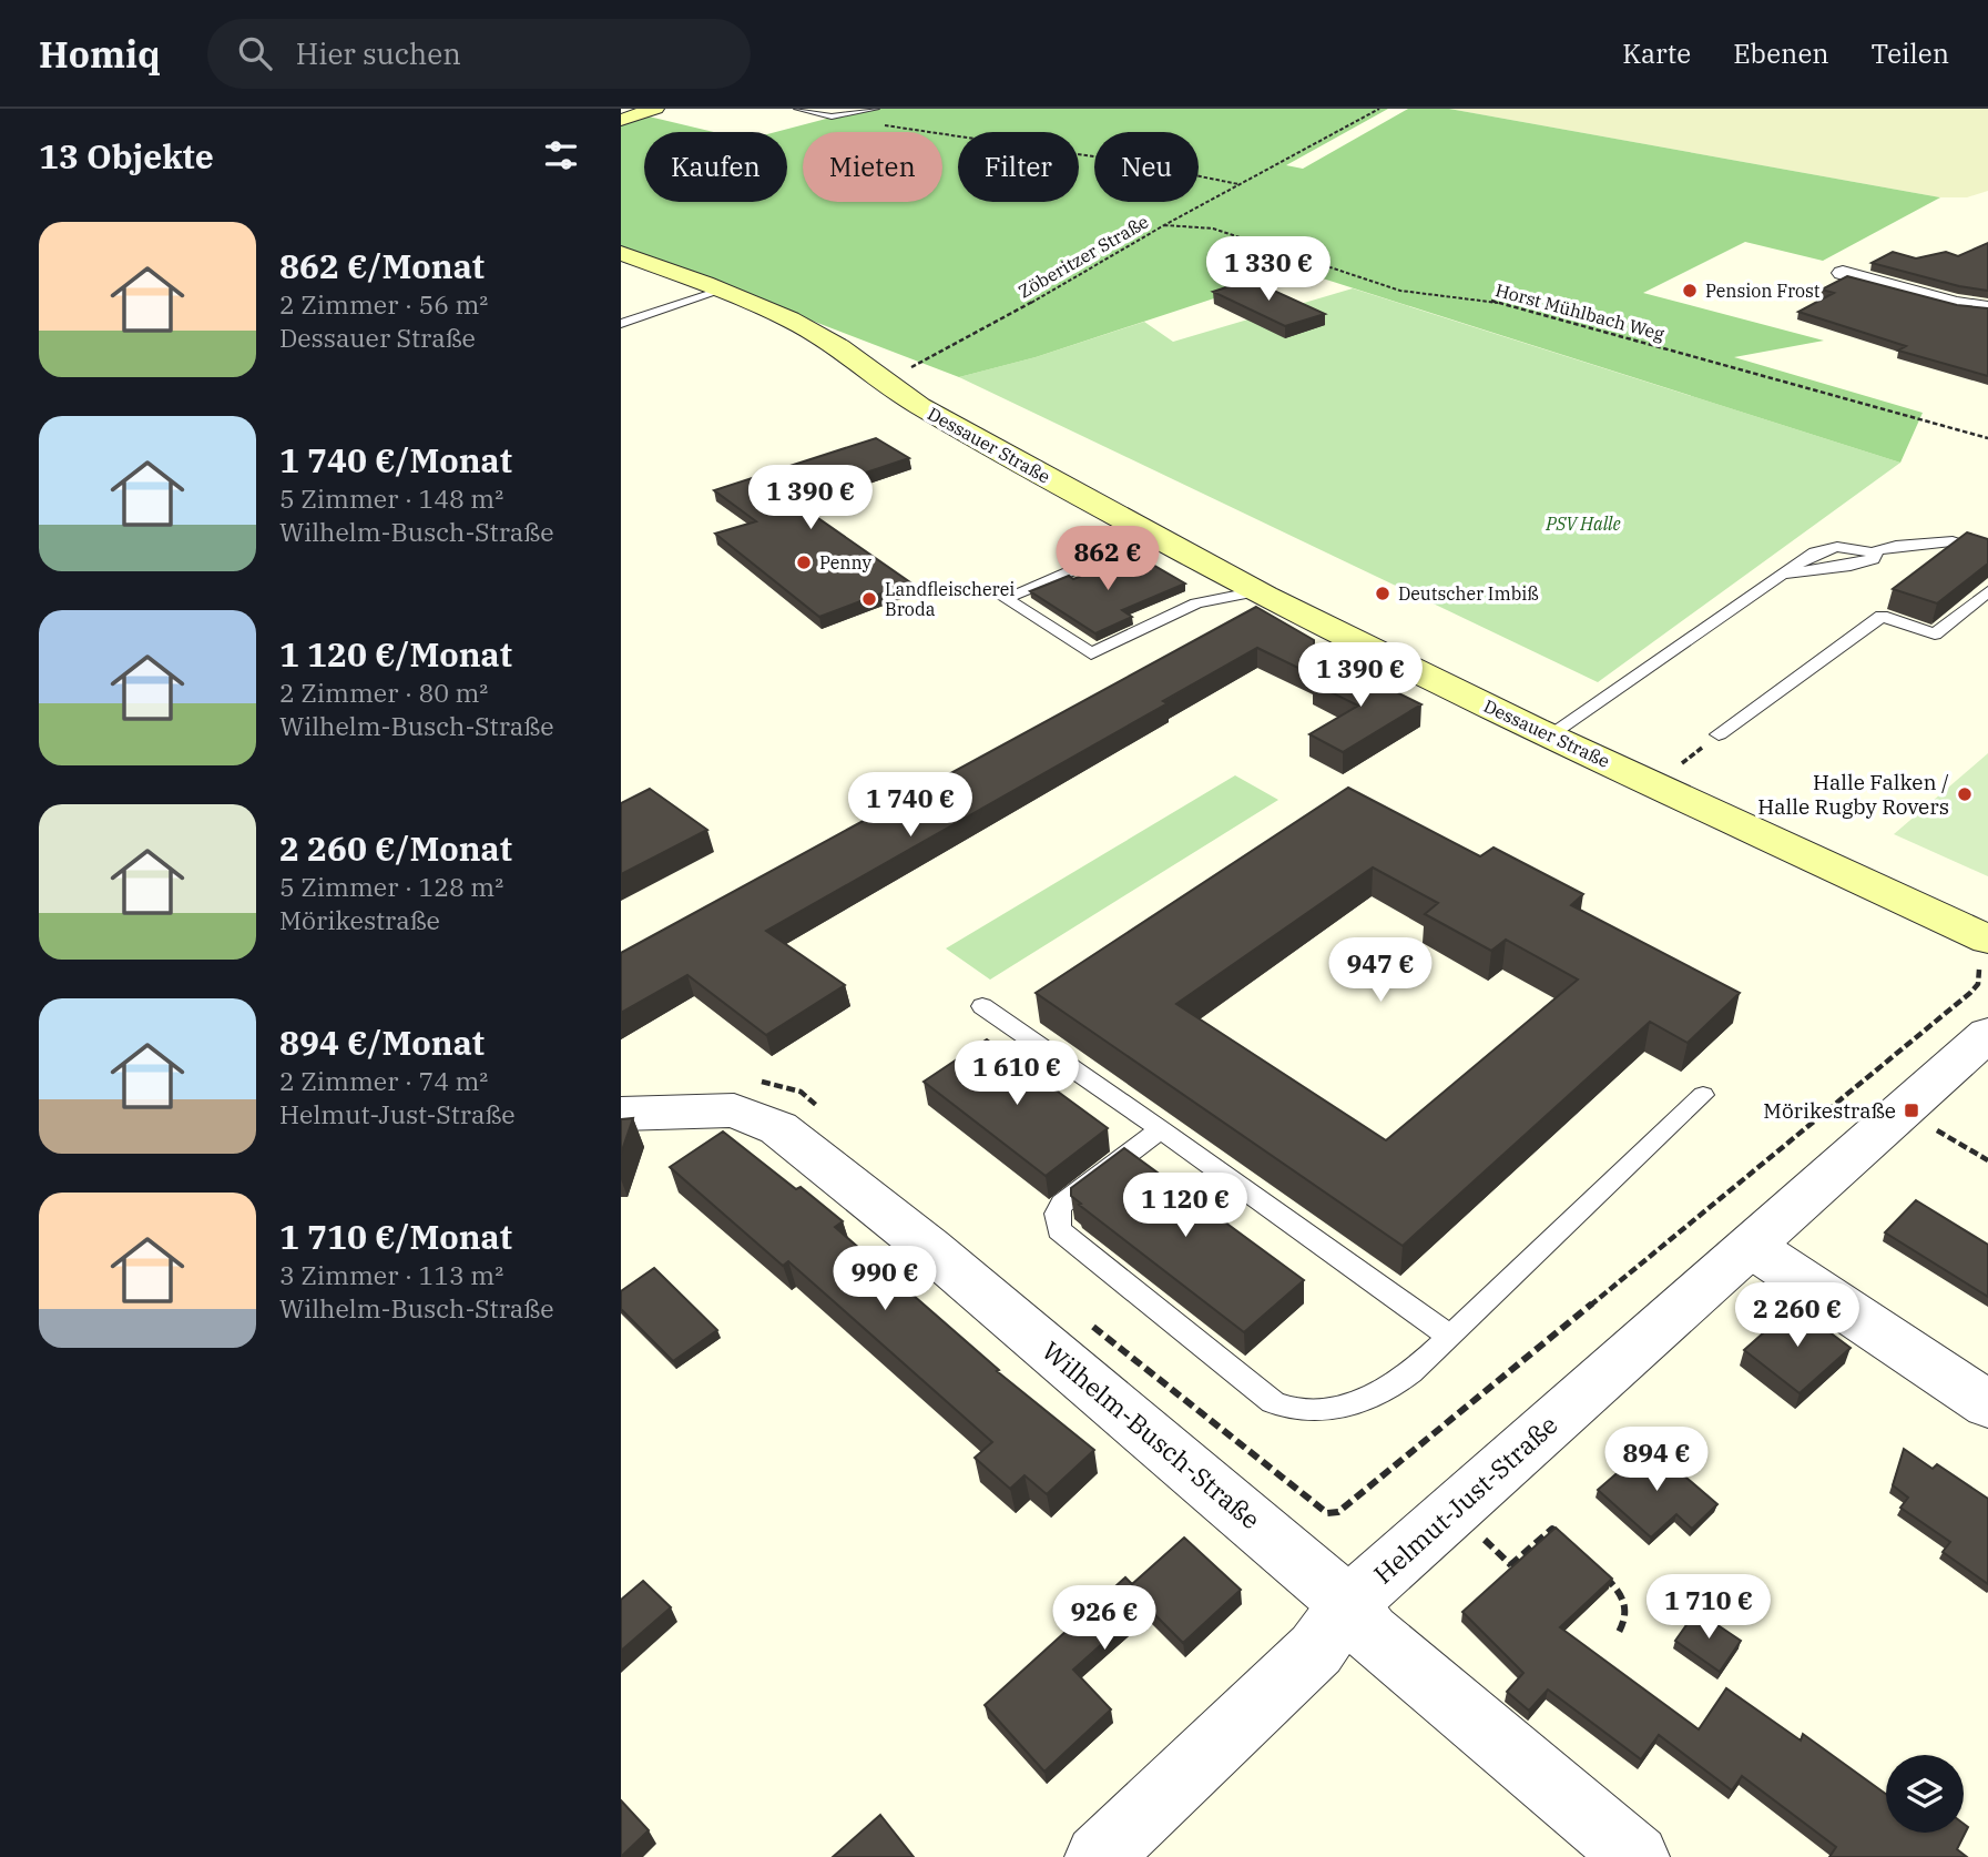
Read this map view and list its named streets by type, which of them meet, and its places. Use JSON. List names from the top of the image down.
{
  "streets": {
    "main road": ["Dessauer Straße"],
    "street": ["Wilhelm-Busch-Straße", "Helmut-Just-Straße"],
    "path": ["Zöberitzer Straße", "Horst Mühlbach Weg"]
  },
  "crossings": [
    ["Zöberitzer Straße", "Horst Mühlbach Weg"],
    ["Zöberitzer Straße", "Dessauer Straße"],
    ["Wilhelm-Busch-Straße", "Helmut-Just-Straße"]
  ],
  "parks": ["PSV Halle"],
  "places": {
    "other": [
      "Pension Frost",
      "Penny",
      "Deutscher Imbiß",
      "Landfleischerei Broda",
      "Halle Falken / Halle Rugby Rovers"
    ],
    "transit": ["Mörikestraße"]
  },
  "page": {
    "header": "Homiq",
    "search": "Hier suchen",
    "nav": ["Karte", "Ebenen", "Teilen"],
    "heading": "13 Objekte",
    "chip": [
      "Kaufen",
      "Mieten",
      "Filter",
      "Neu"
    ],
    "list": [
      {
        "name": "862 €/Monat",
        "note": "2 Zimmer · 56 m² · Dessauer Straße"
      },
      {
        "name": "1 740 €/Monat",
        "note": "5 Zimmer · 148 m² · Wilhelm-Busch-Straße"
      },
      {
        "name": "1 120 €/Monat",
        "note": "2 Zimmer · 80 m² · Wilhelm-Busch-Straße"
      },
      {
        "name": "2 260 €/Monat",
        "note": "5 Zimmer · 128 m² · Mörikestraße"
      },
      {
        "name": "894 €/Monat",
        "note": "2 Zimmer · 74 m² · Helmut-Just-Straße"
      },
      {
        "name": "1 710 €/Monat",
        "note": "3 Zimmer · 113 m² · Wilhelm-Busch-Straße"
      }
    ],
    "price": [
      "1 330 €",
      "1 390 €",
      "862 €",
      "1 390 €",
      "1 740 €",
      "947 €",
      "1 610 €",
      "1 120 €",
      "990 €",
      "2 260 €",
      "894 €",
      "1 710 €",
      "926 €"
    ]
  }
}
